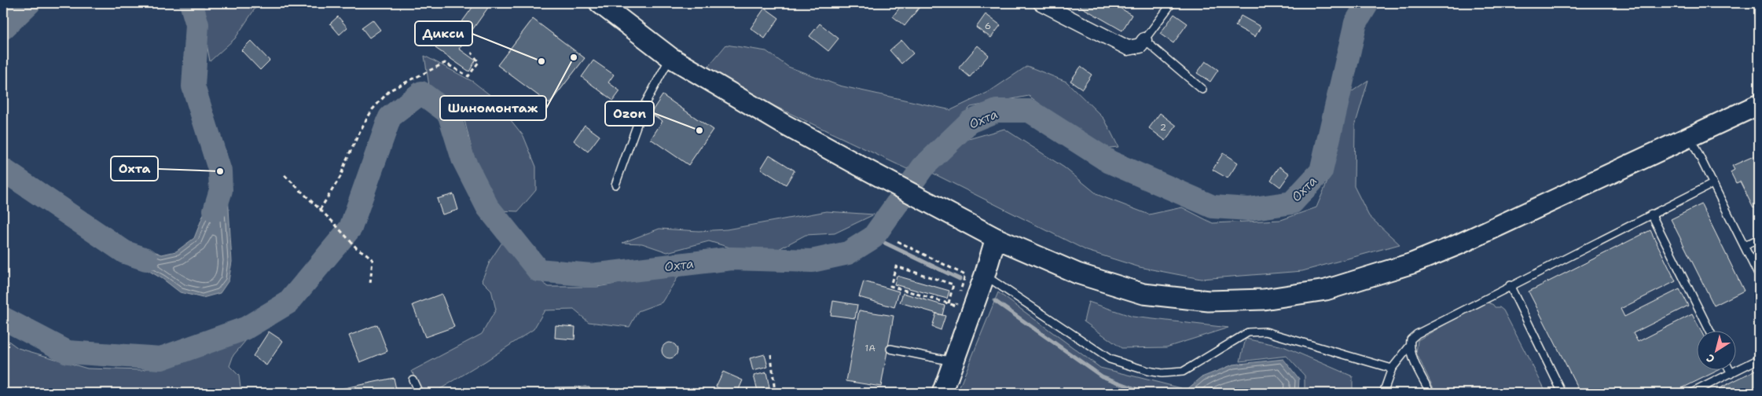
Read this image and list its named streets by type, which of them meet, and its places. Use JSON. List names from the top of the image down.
{
  "water": ["Охта"],
  "places": [
    "Шиномонтаж",
    "Дикси",
    "Ozon",
    "Охта"
  ],
  "house_numbers": ["6", "2", "1А"],
  "north": "bottom left"
}
